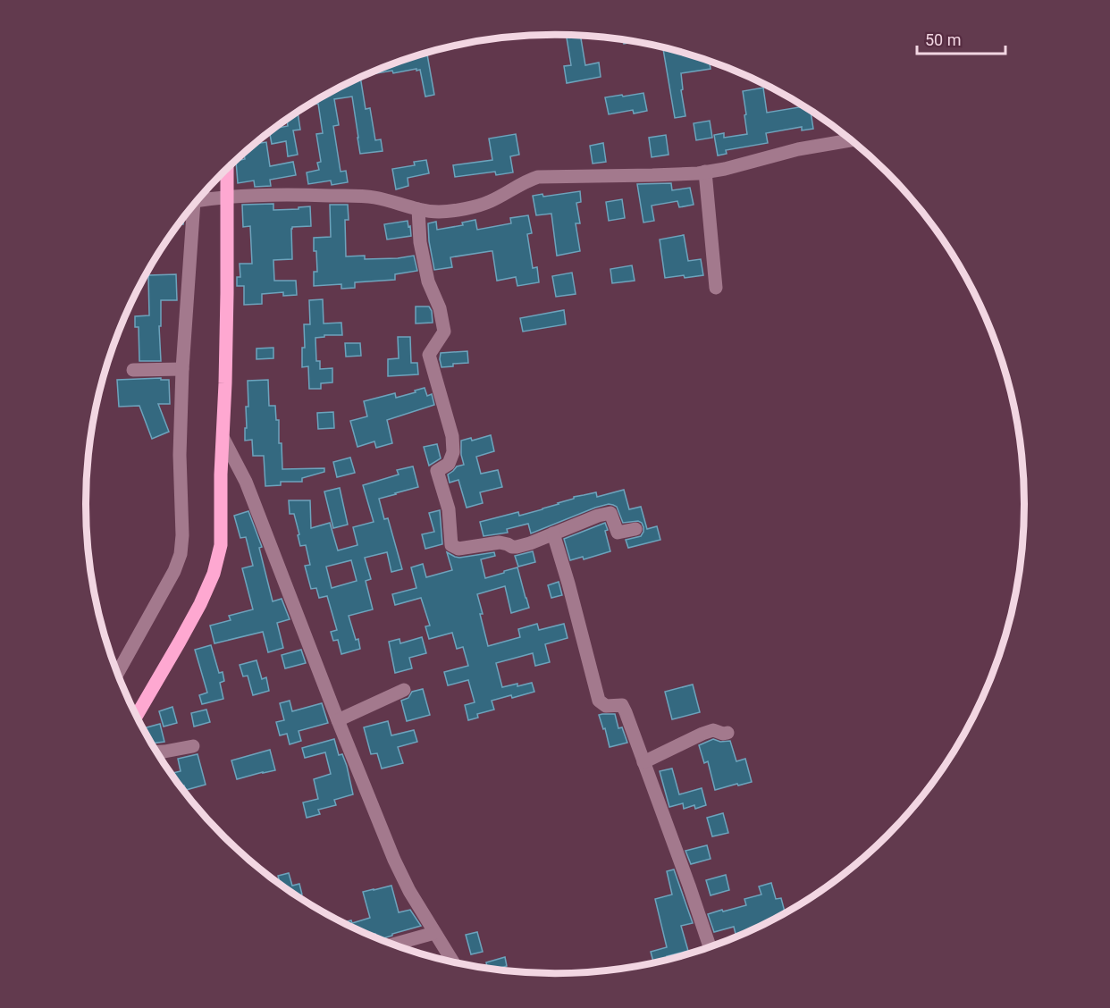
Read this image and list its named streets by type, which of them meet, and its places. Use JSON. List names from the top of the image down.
{
  "scale_bar": "50 m"
}
